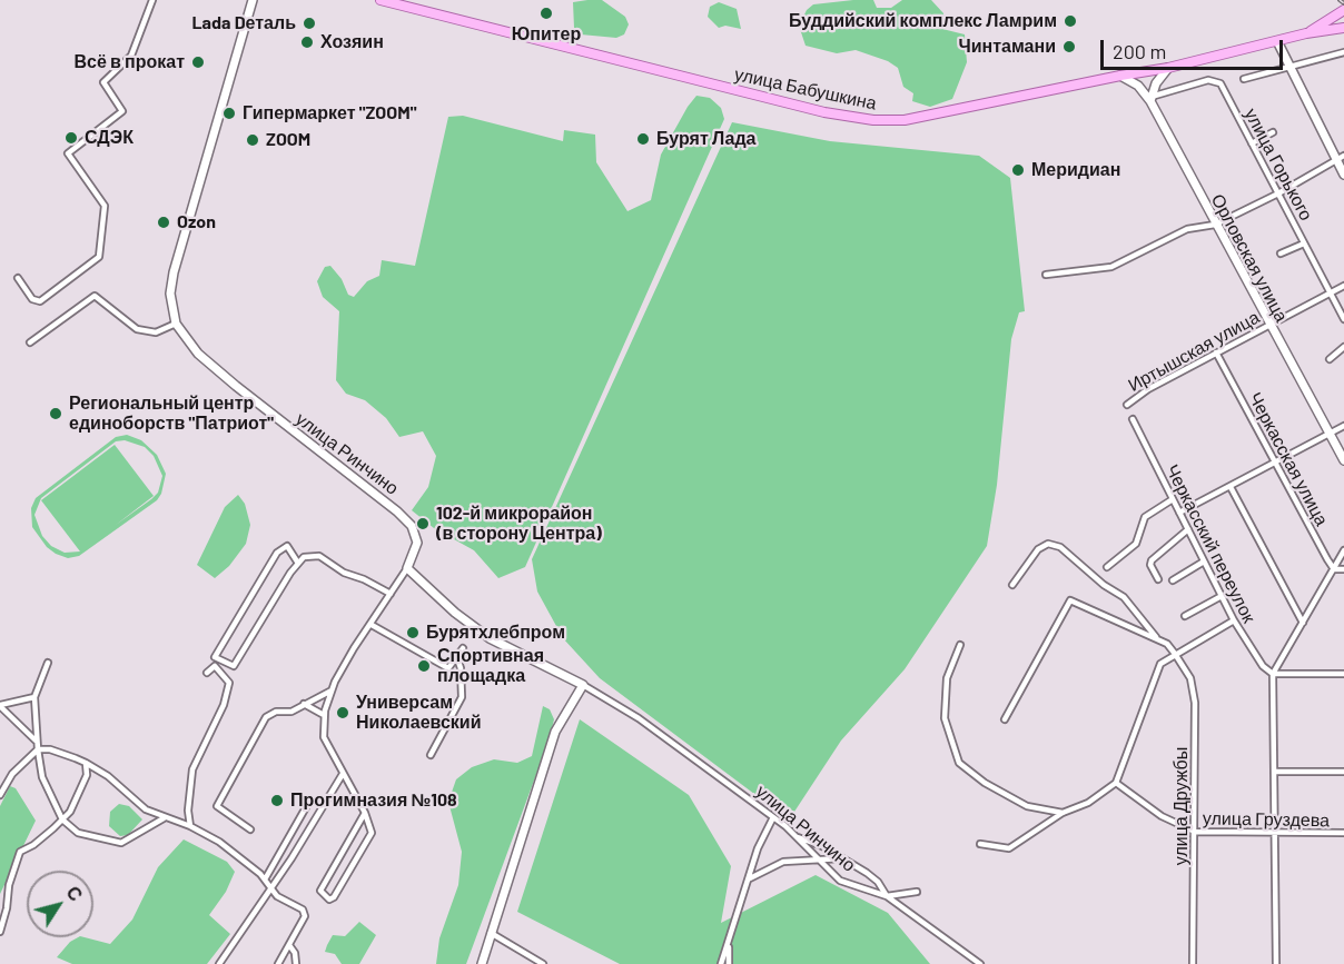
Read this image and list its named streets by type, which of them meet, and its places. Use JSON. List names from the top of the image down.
{
  "streets": {
    "main road": ["улица Бабушкина"],
    "street": [
      "улица Горького",
      "Орловская улица",
      "Иртышская улица",
      "улица Ринчино",
      "Черкасская улица",
      "Черкасский переулок",
      "улица Дружбы",
      "улица Груздева"
    ]
  },
  "crossings": [
    ["улица Бабушкина", "Орловская улица"],
    ["улица Горького", "Орловская улица"],
    ["улица Горького", "Иртышская улица"],
    ["Орловская улица", "Иртышская улица"],
    ["Иртышская улица", "Черкасская улица"],
    ["улица Дружбы", "улица Груздева"]
  ],
  "places": [
    "Юпитер",
    "Буддийский комплекс Ламрим",
    "Lada Dеталь",
    "Хозяин",
    "Чинтамани",
    "Всё в прокат",
    "Гипермаркет \"ZOOM\"",
    "СДЭК",
    "Бурят Лада",
    "ZOOM",
    "Меридиан",
    "Ozon",
    "Региональный центр единоборств \"Патриот\"",
    "102-й микрорайон (в сторону Центра)",
    "Бурятхлебпром",
    "Спортивная площадка",
    "Универсам Николаевский",
    "Прогимназия №108"
  ],
  "scale_bar": "200 m",
  "north": "top right"
}
